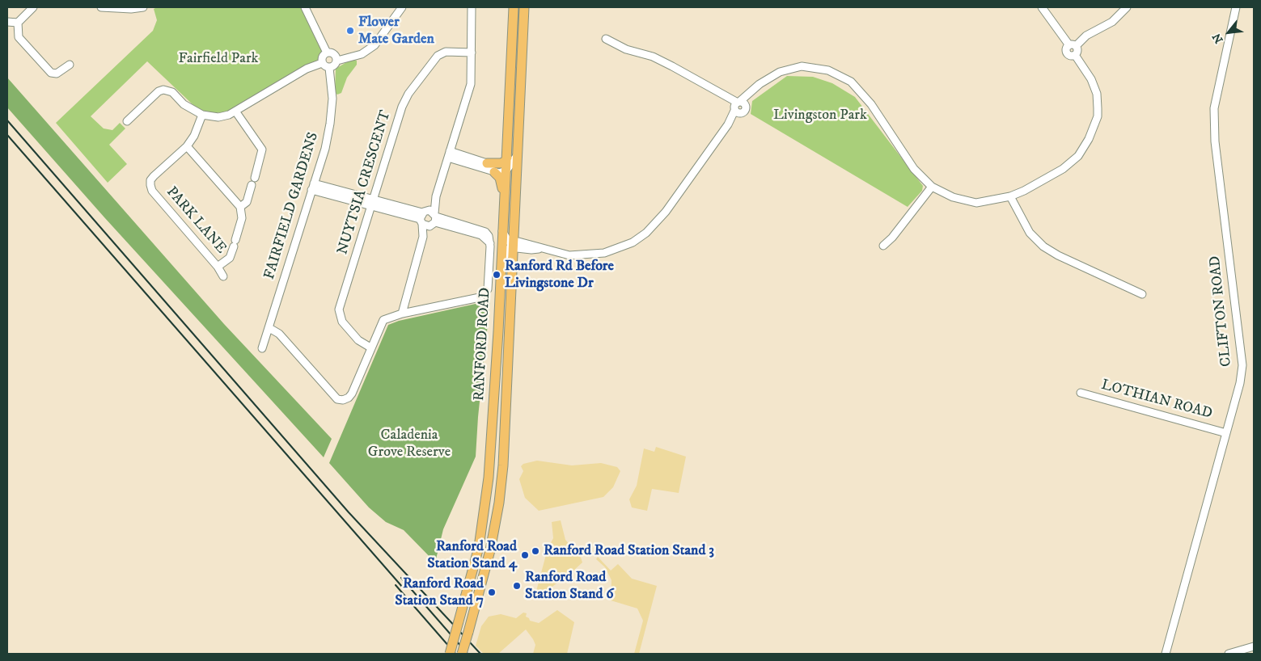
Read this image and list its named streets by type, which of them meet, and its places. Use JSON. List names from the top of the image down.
{
  "streets": {
    "main road": ["RANFORD ROAD"],
    "street": [
      "NUYTSIA CRESCENT",
      "FAIRFIELD GARDENS",
      "PARK LANE",
      "CLIFTON ROAD",
      "LOTHIAN ROAD"
    ]
  },
  "crossings": [
    ["CLIFTON ROAD", "LOTHIAN ROAD"]
  ],
  "parks": ["Fairfield Park", "Livingston Park", "Caladenia Grove Reserve"],
  "places": [
    "Flower Mate Garden",
    "Ranford Rd Before Livingstone Dr",
    "Ranford Road Station Stand 3",
    "Ranford Road Station Stand 4",
    "Ranford Road Station Stand 6",
    "Ranford Road Station Stand 7"
  ],
  "north": "bottom left"
}
